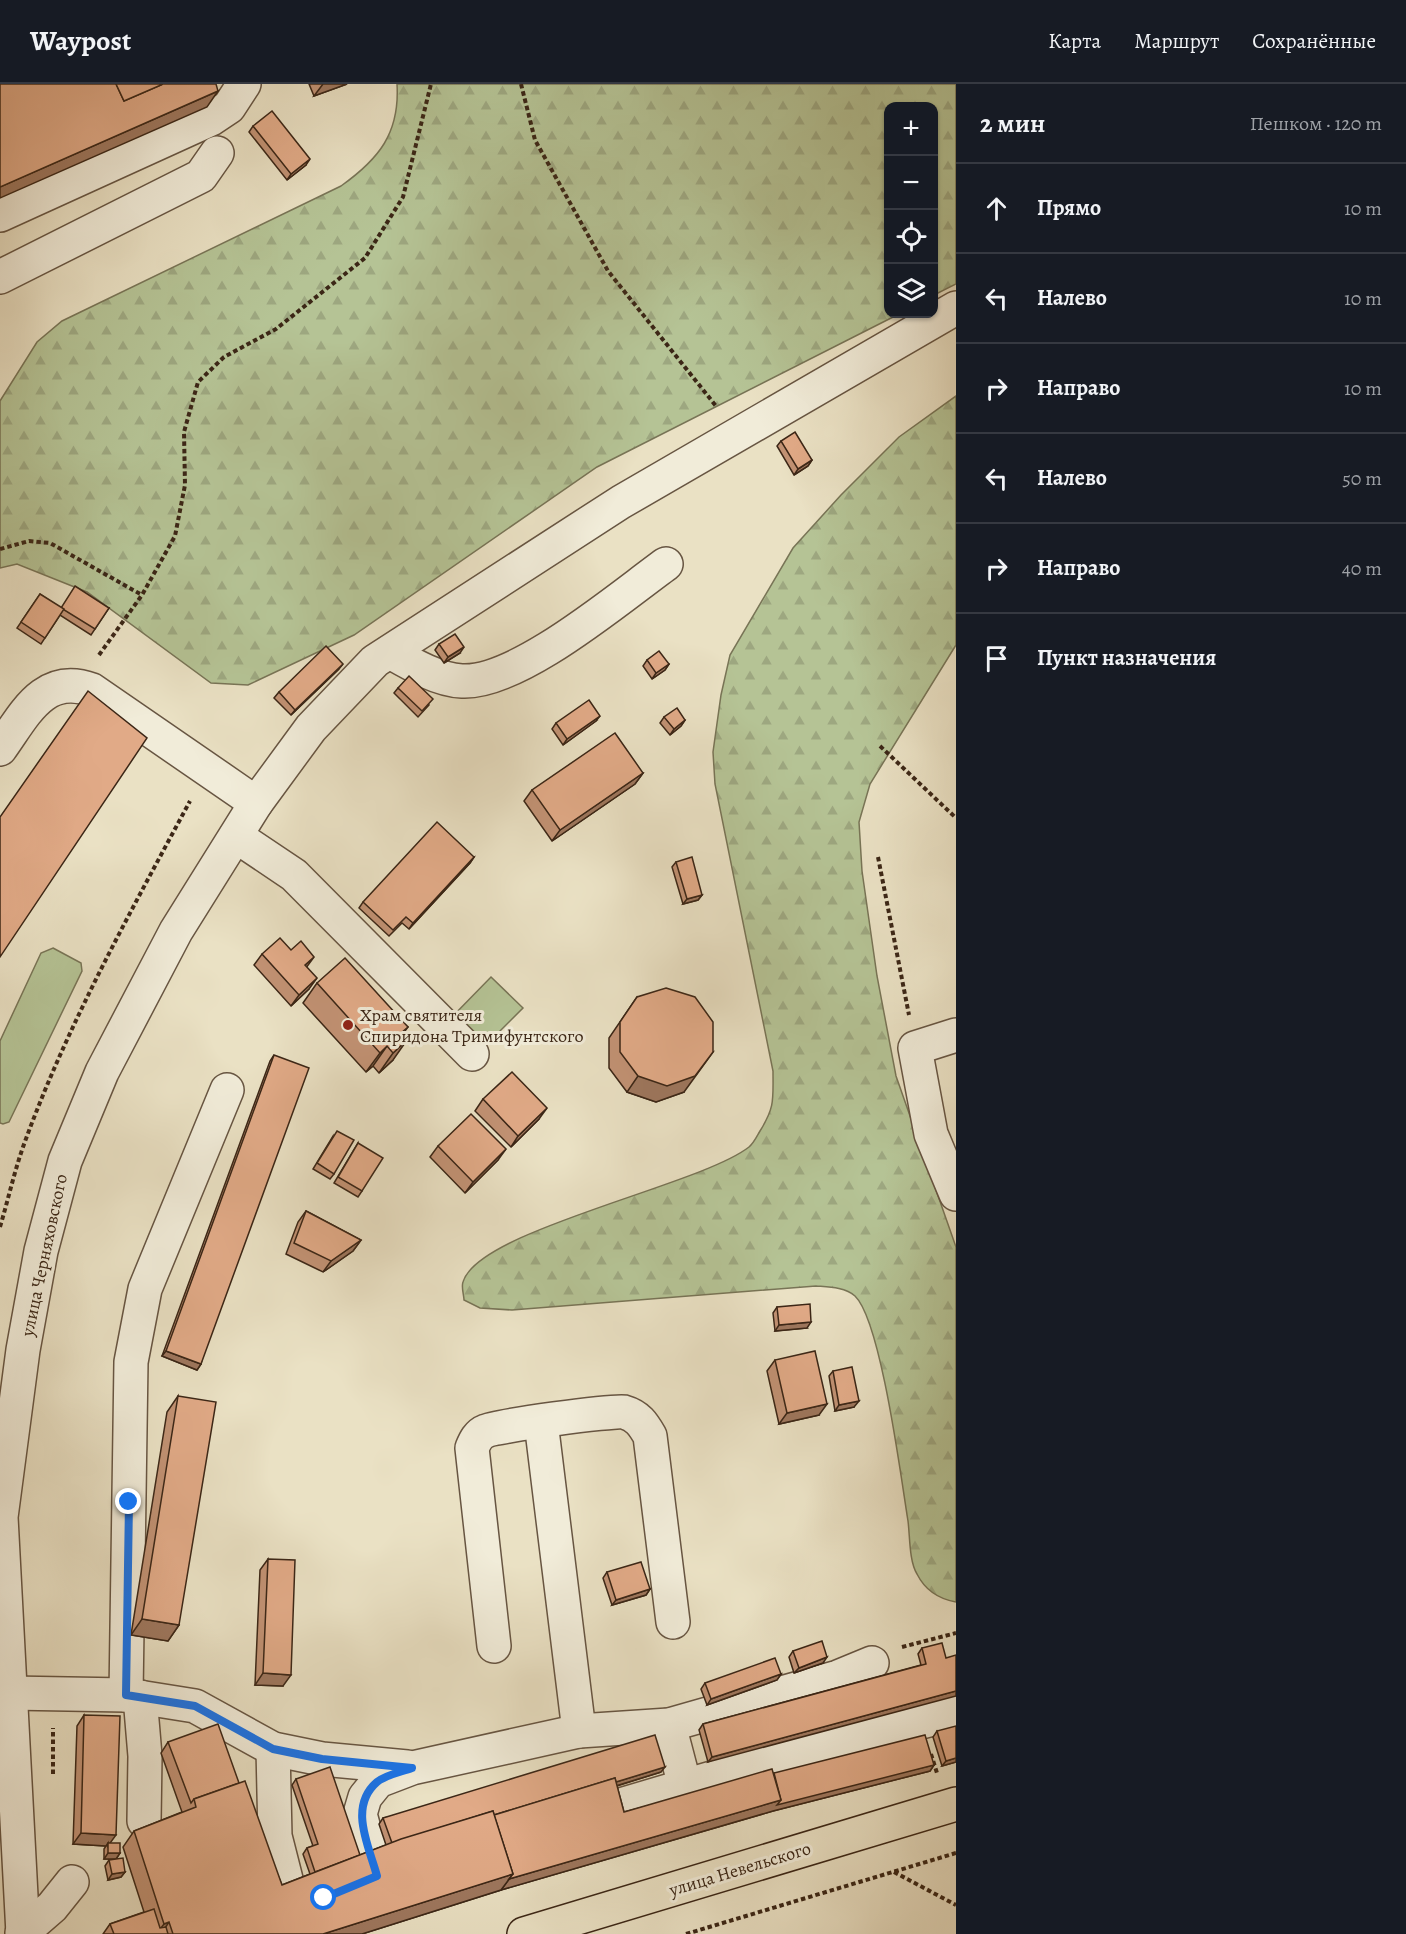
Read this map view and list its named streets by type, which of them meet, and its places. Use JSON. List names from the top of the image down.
{
  "streets": {
    "main road": ["улица Невельского"],
    "street": ["улица Черняховского"]
  },
  "places": ["Храм святителя Спиридона Тримифунтского"],
  "page": {
    "header": "Waypost",
    "nav": ["Карта", "Маршрут", "Сохранённые"],
    "heading": ["2 мин", "Пешком · 120 m"],
    "map_buttons": ["+", "−"],
    "list": [
      ["Прямо", "10 m"],
      ["Налево", "10 m"],
      ["Направо", "10 m"],
      ["Налево", "50 m"],
      ["Направо", "40 m"],
      "Пункт назначения"
    ]
  }
}
